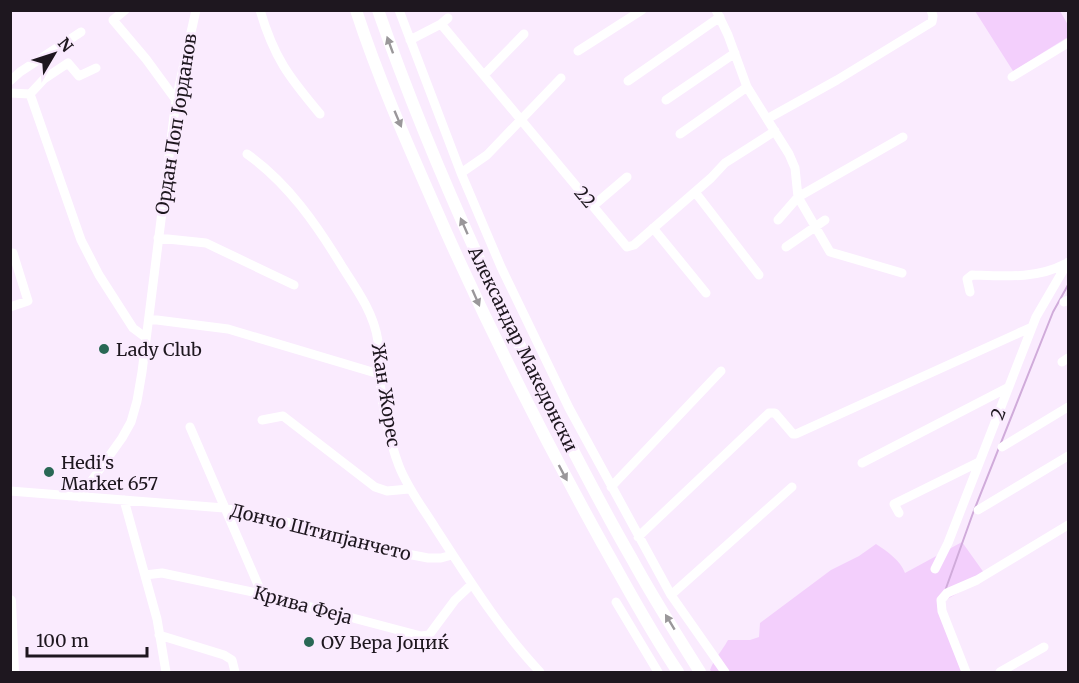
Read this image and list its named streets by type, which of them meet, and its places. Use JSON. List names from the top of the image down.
{
  "streets": {
    "street": [
      "Ордан Поп Јорданов",
      "22",
      "Александар Македонски",
      "Жан Жорес",
      "2",
      "Дончо Штипјанчето",
      "Крива Феја"
    ]
  },
  "crossings": [
    ["Ордан Поп Јорданов", "Дончо Штипјанчето"],
    ["Жан Жорес", "Дончо Штипјанчето"],
    ["Жан Жорес", "Крива Феја"]
  ],
  "places": ["Lady Club", "Hedi's Market 657", "ОУ Вера Јоциќ"],
  "scale_bar": "100 m",
  "north": "top right"
}
